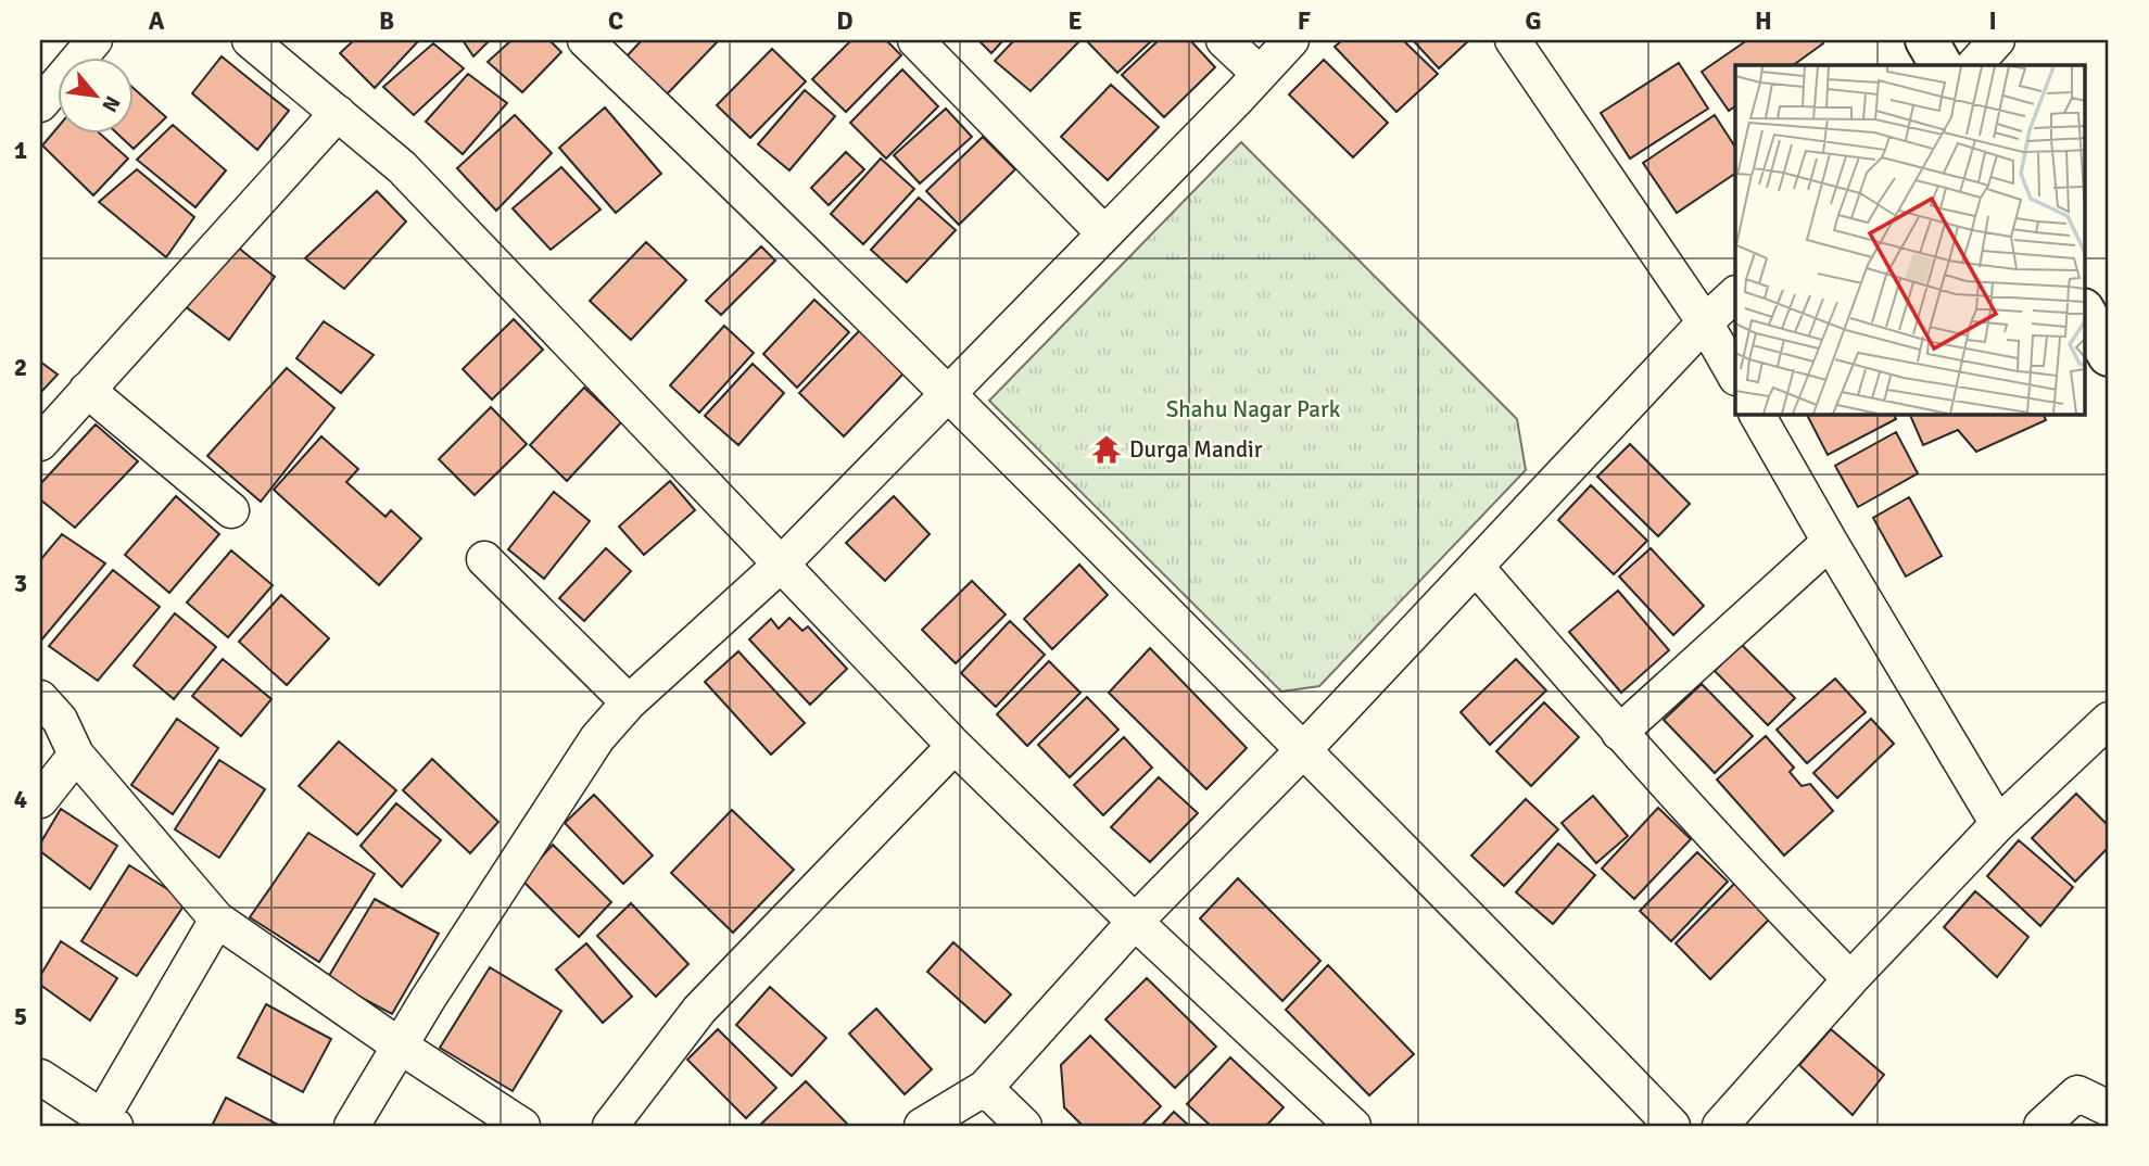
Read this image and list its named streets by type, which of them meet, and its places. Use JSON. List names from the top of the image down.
{
  "parks": ["Shahu Nagar Park"],
  "places": {
    "temple": ["Durga Mandir"]
  },
  "north": "bottom right",
  "grid": {
    "columns": [
      "A",
      "B",
      "C",
      "D",
      "E",
      "F",
      "G",
      "H",
      "I"
    ],
    "rows": [
      "1",
      "2",
      "3",
      "4",
      "5"
    ]
  }
}
